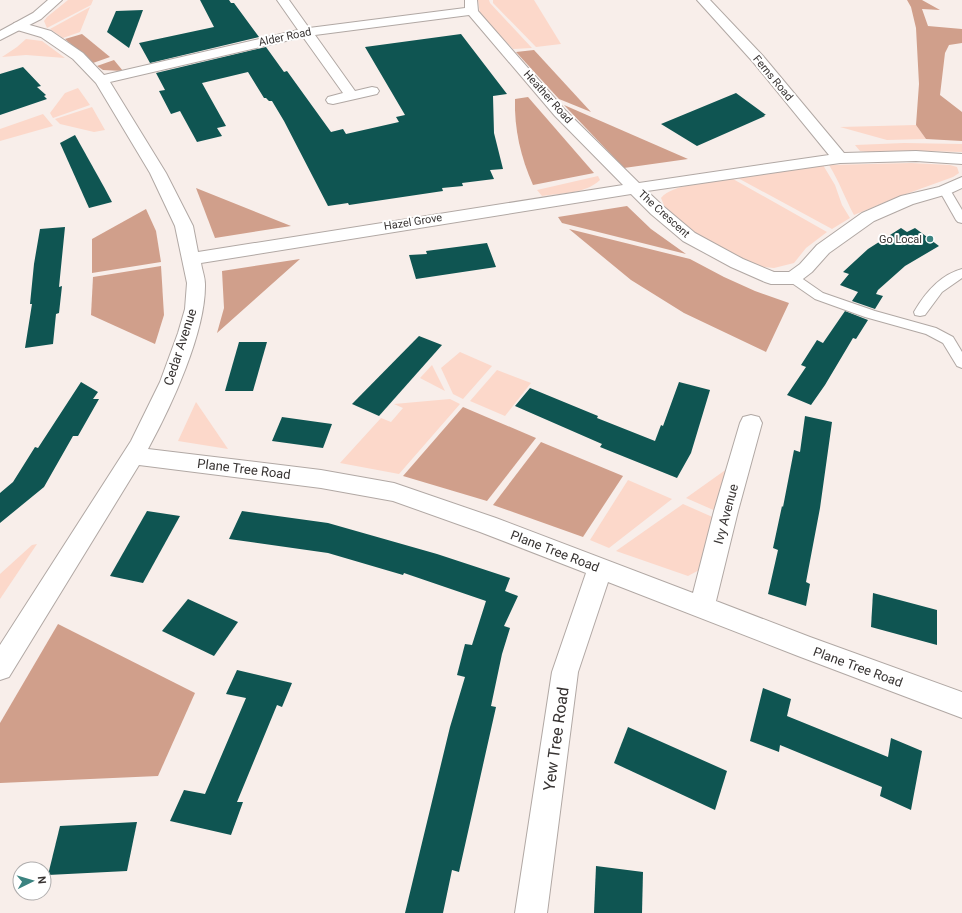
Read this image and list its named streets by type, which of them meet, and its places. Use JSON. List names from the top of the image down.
{
  "streets": {
    "street": [
      "Alder Road",
      "Ferns Road",
      "Heather Road",
      "The Crescent",
      "Hazel Grove",
      "Cedar Avenue",
      "Plane Tree Road",
      "Ivy Avenue",
      "Yew Tree Road"
    ]
  },
  "crossings": [
    ["Alder Road", "Heather Road"],
    ["Alder Road", "Cedar Avenue"],
    ["Ferns Road", "The Crescent"],
    ["Heather Road", "The Crescent"],
    ["Heather Road", "Hazel Grove"],
    ["The Crescent", "Hazel Grove"],
    ["Hazel Grove", "Cedar Avenue"],
    ["Cedar Avenue", "Plane Tree Road"],
    ["Plane Tree Road", "Ivy Avenue"],
    ["Plane Tree Road", "Yew Tree Road"]
  ],
  "places": ["Go Local"],
  "north": "right"
}
